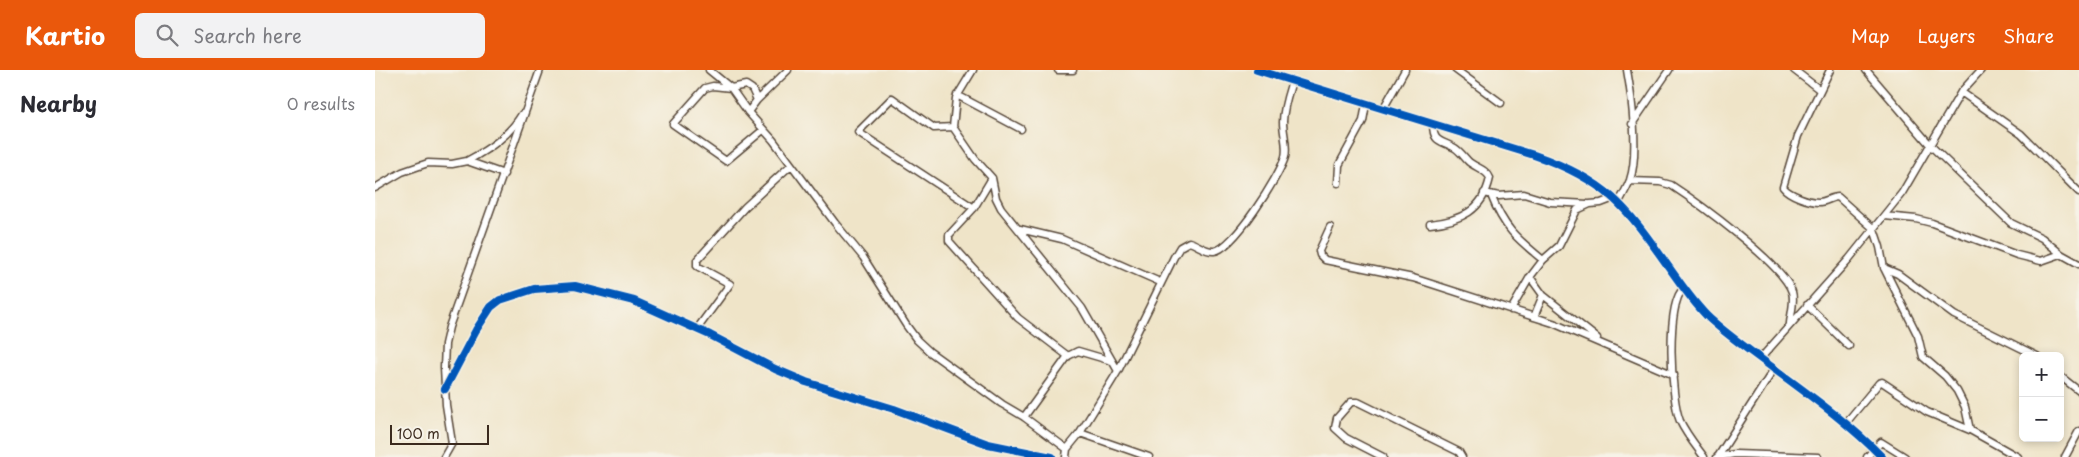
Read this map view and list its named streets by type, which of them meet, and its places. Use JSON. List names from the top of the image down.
{
  "scale_bar": "100 m",
  "page": {
    "header": "Kartio",
    "search": "Search here",
    "nav": ["Map", "Layers", "Share"],
    "heading": ["Nearby", "0 results"],
    "map_buttons": ["+", "−"],
    "scale": "100 m"
  }
}
